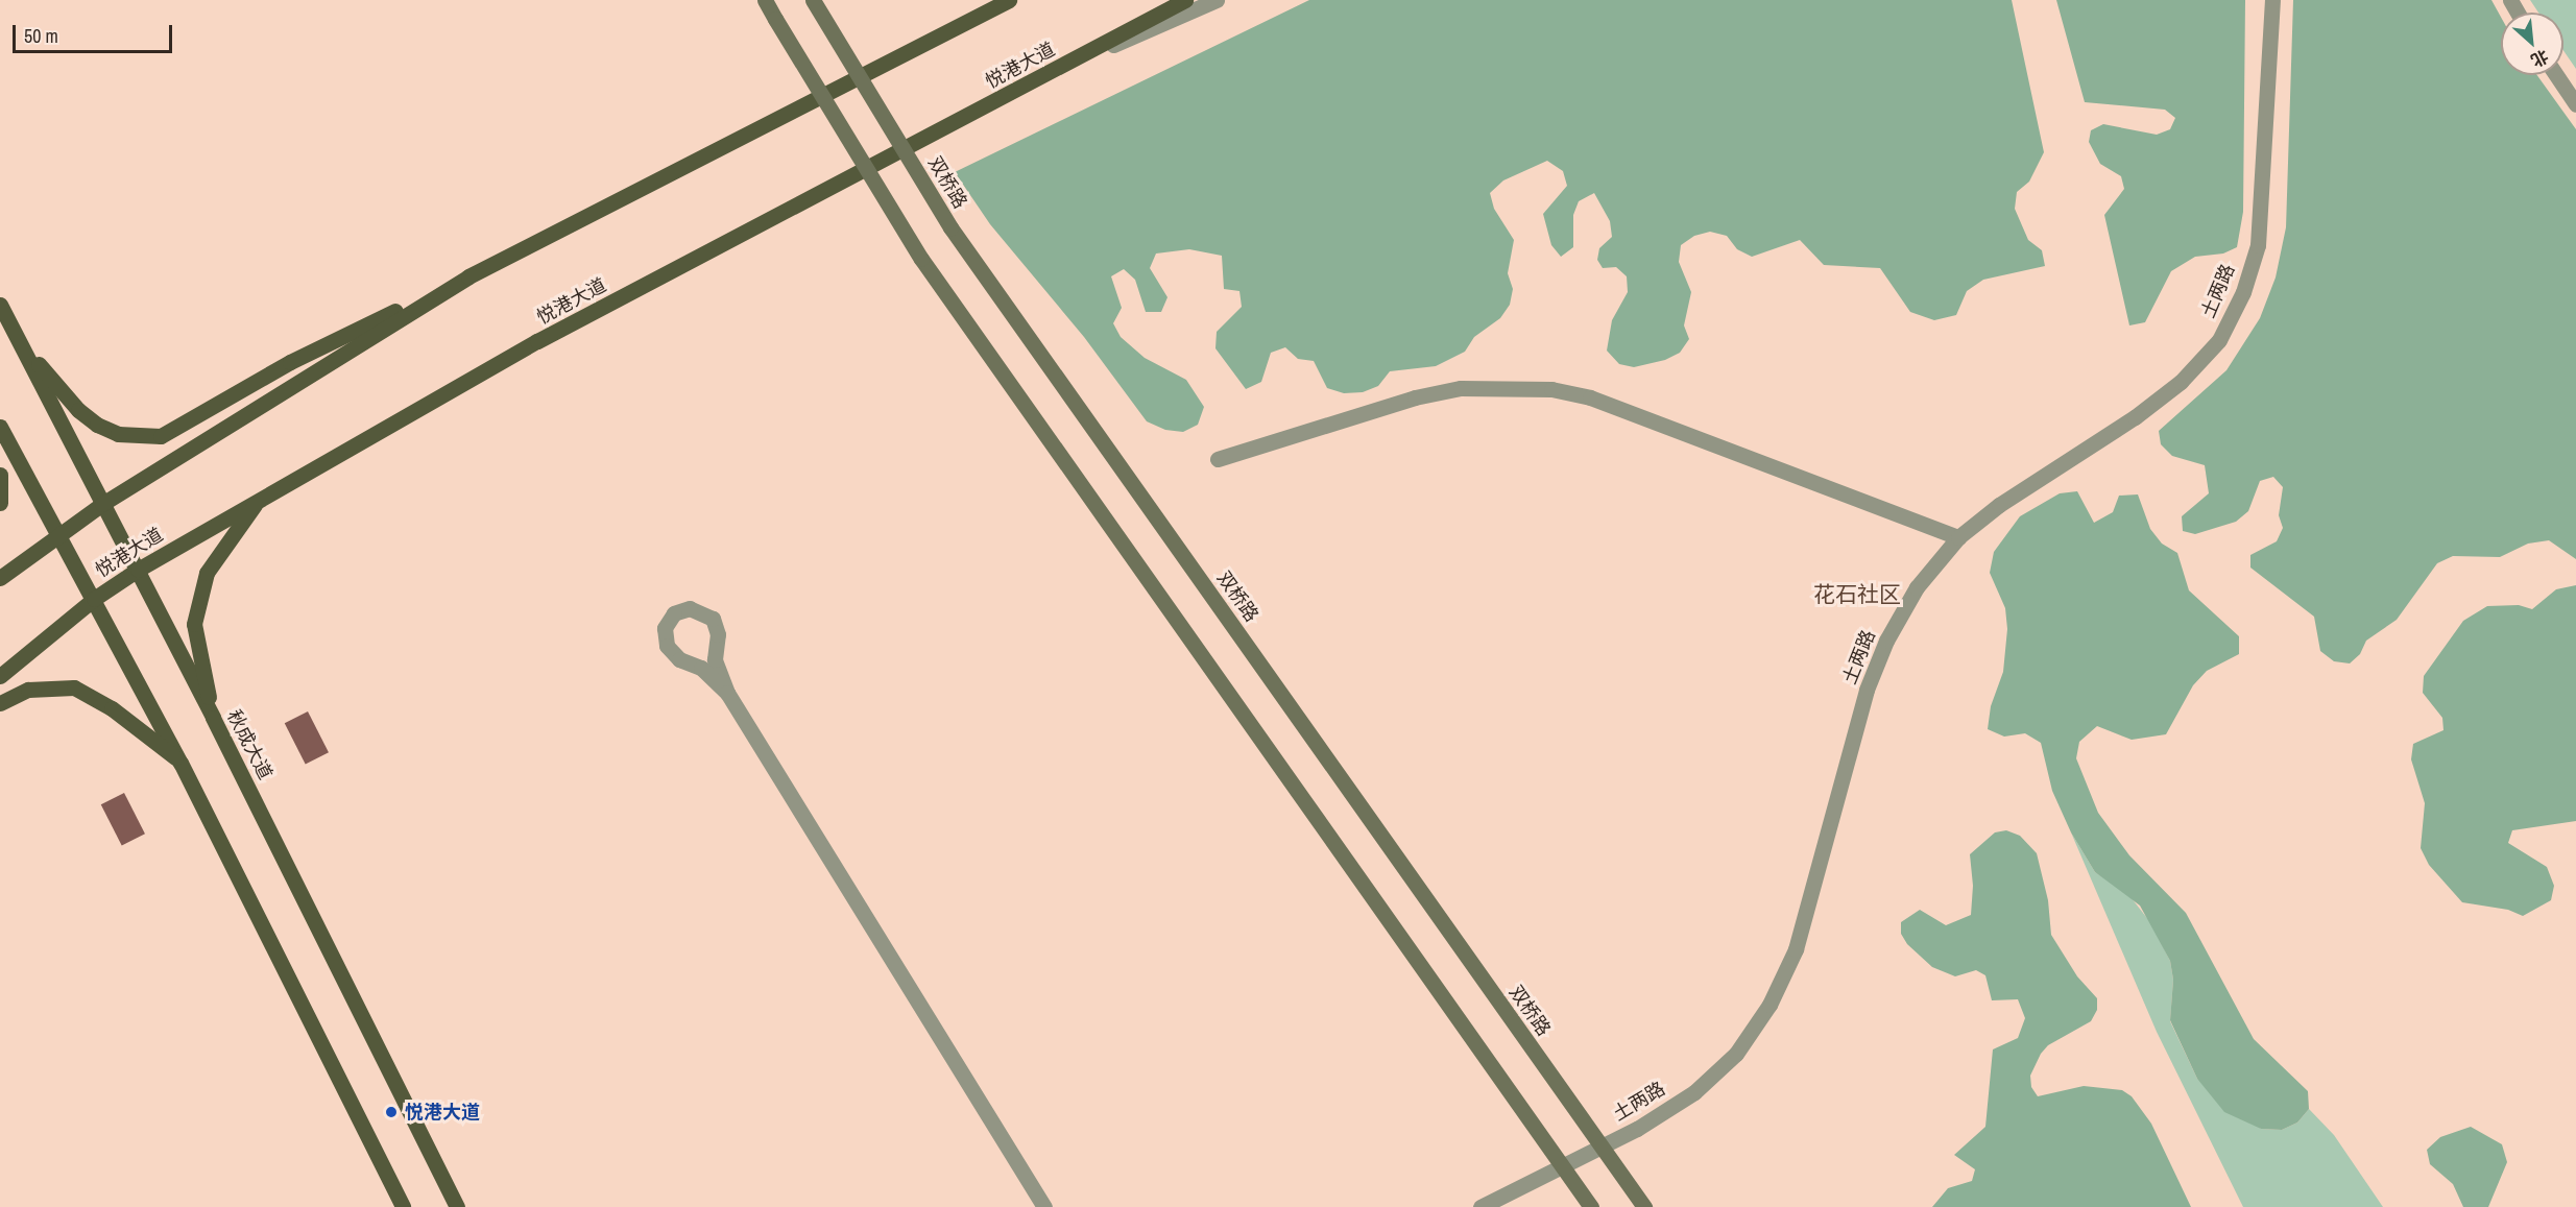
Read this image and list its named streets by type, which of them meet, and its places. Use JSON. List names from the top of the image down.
{
  "streets": {
    "main road": ["悦港大道", "双桥路", "秋成大道"],
    "street": ["土两路"]
  },
  "crossings": [
    ["悦港大道", "秋成大道"],
    ["双桥路", "土两路"]
  ],
  "districts": ["花石社区"],
  "places": ["悦港大道"],
  "scale_bar": "50 m",
  "north": "bottom right"
}
